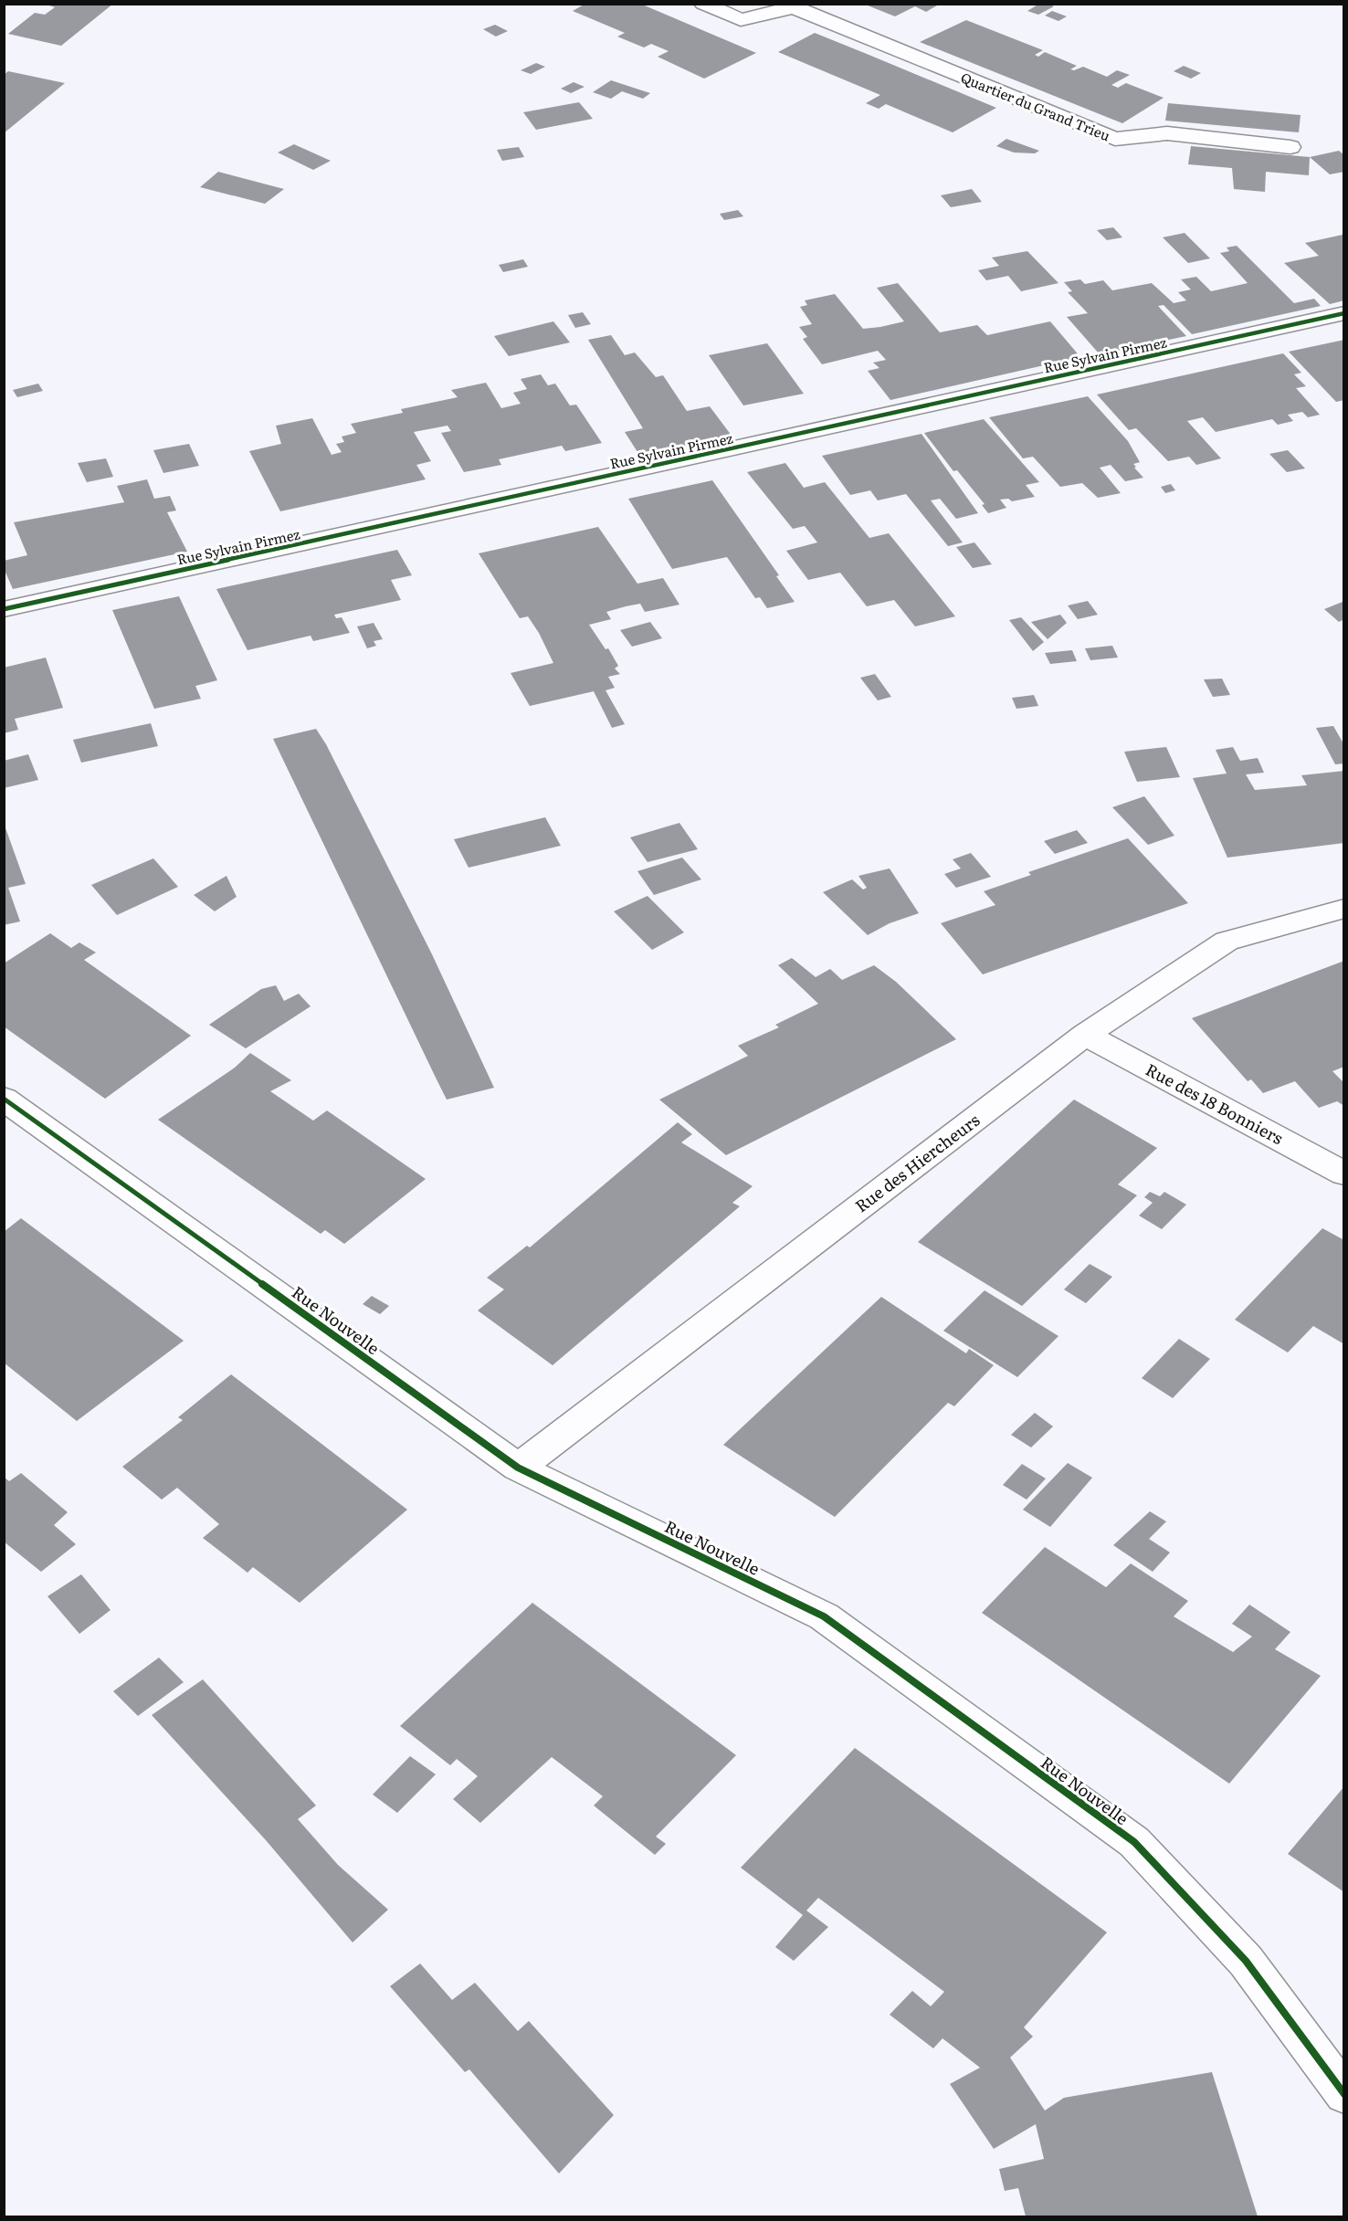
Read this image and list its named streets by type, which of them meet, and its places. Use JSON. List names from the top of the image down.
{
  "streets": {
    "street": [
      "Quartier du Grand Trieu",
      "Rue Sylvain Pirmez",
      "Rue des 18 Bonniers",
      "Rue des Hiercheurs",
      "Rue Nouvelle"
    ]
  },
  "crossings": [
    ["Rue des 18 Bonniers", "Rue des Hiercheurs"],
    ["Rue des Hiercheurs", "Rue Nouvelle"]
  ]
}
